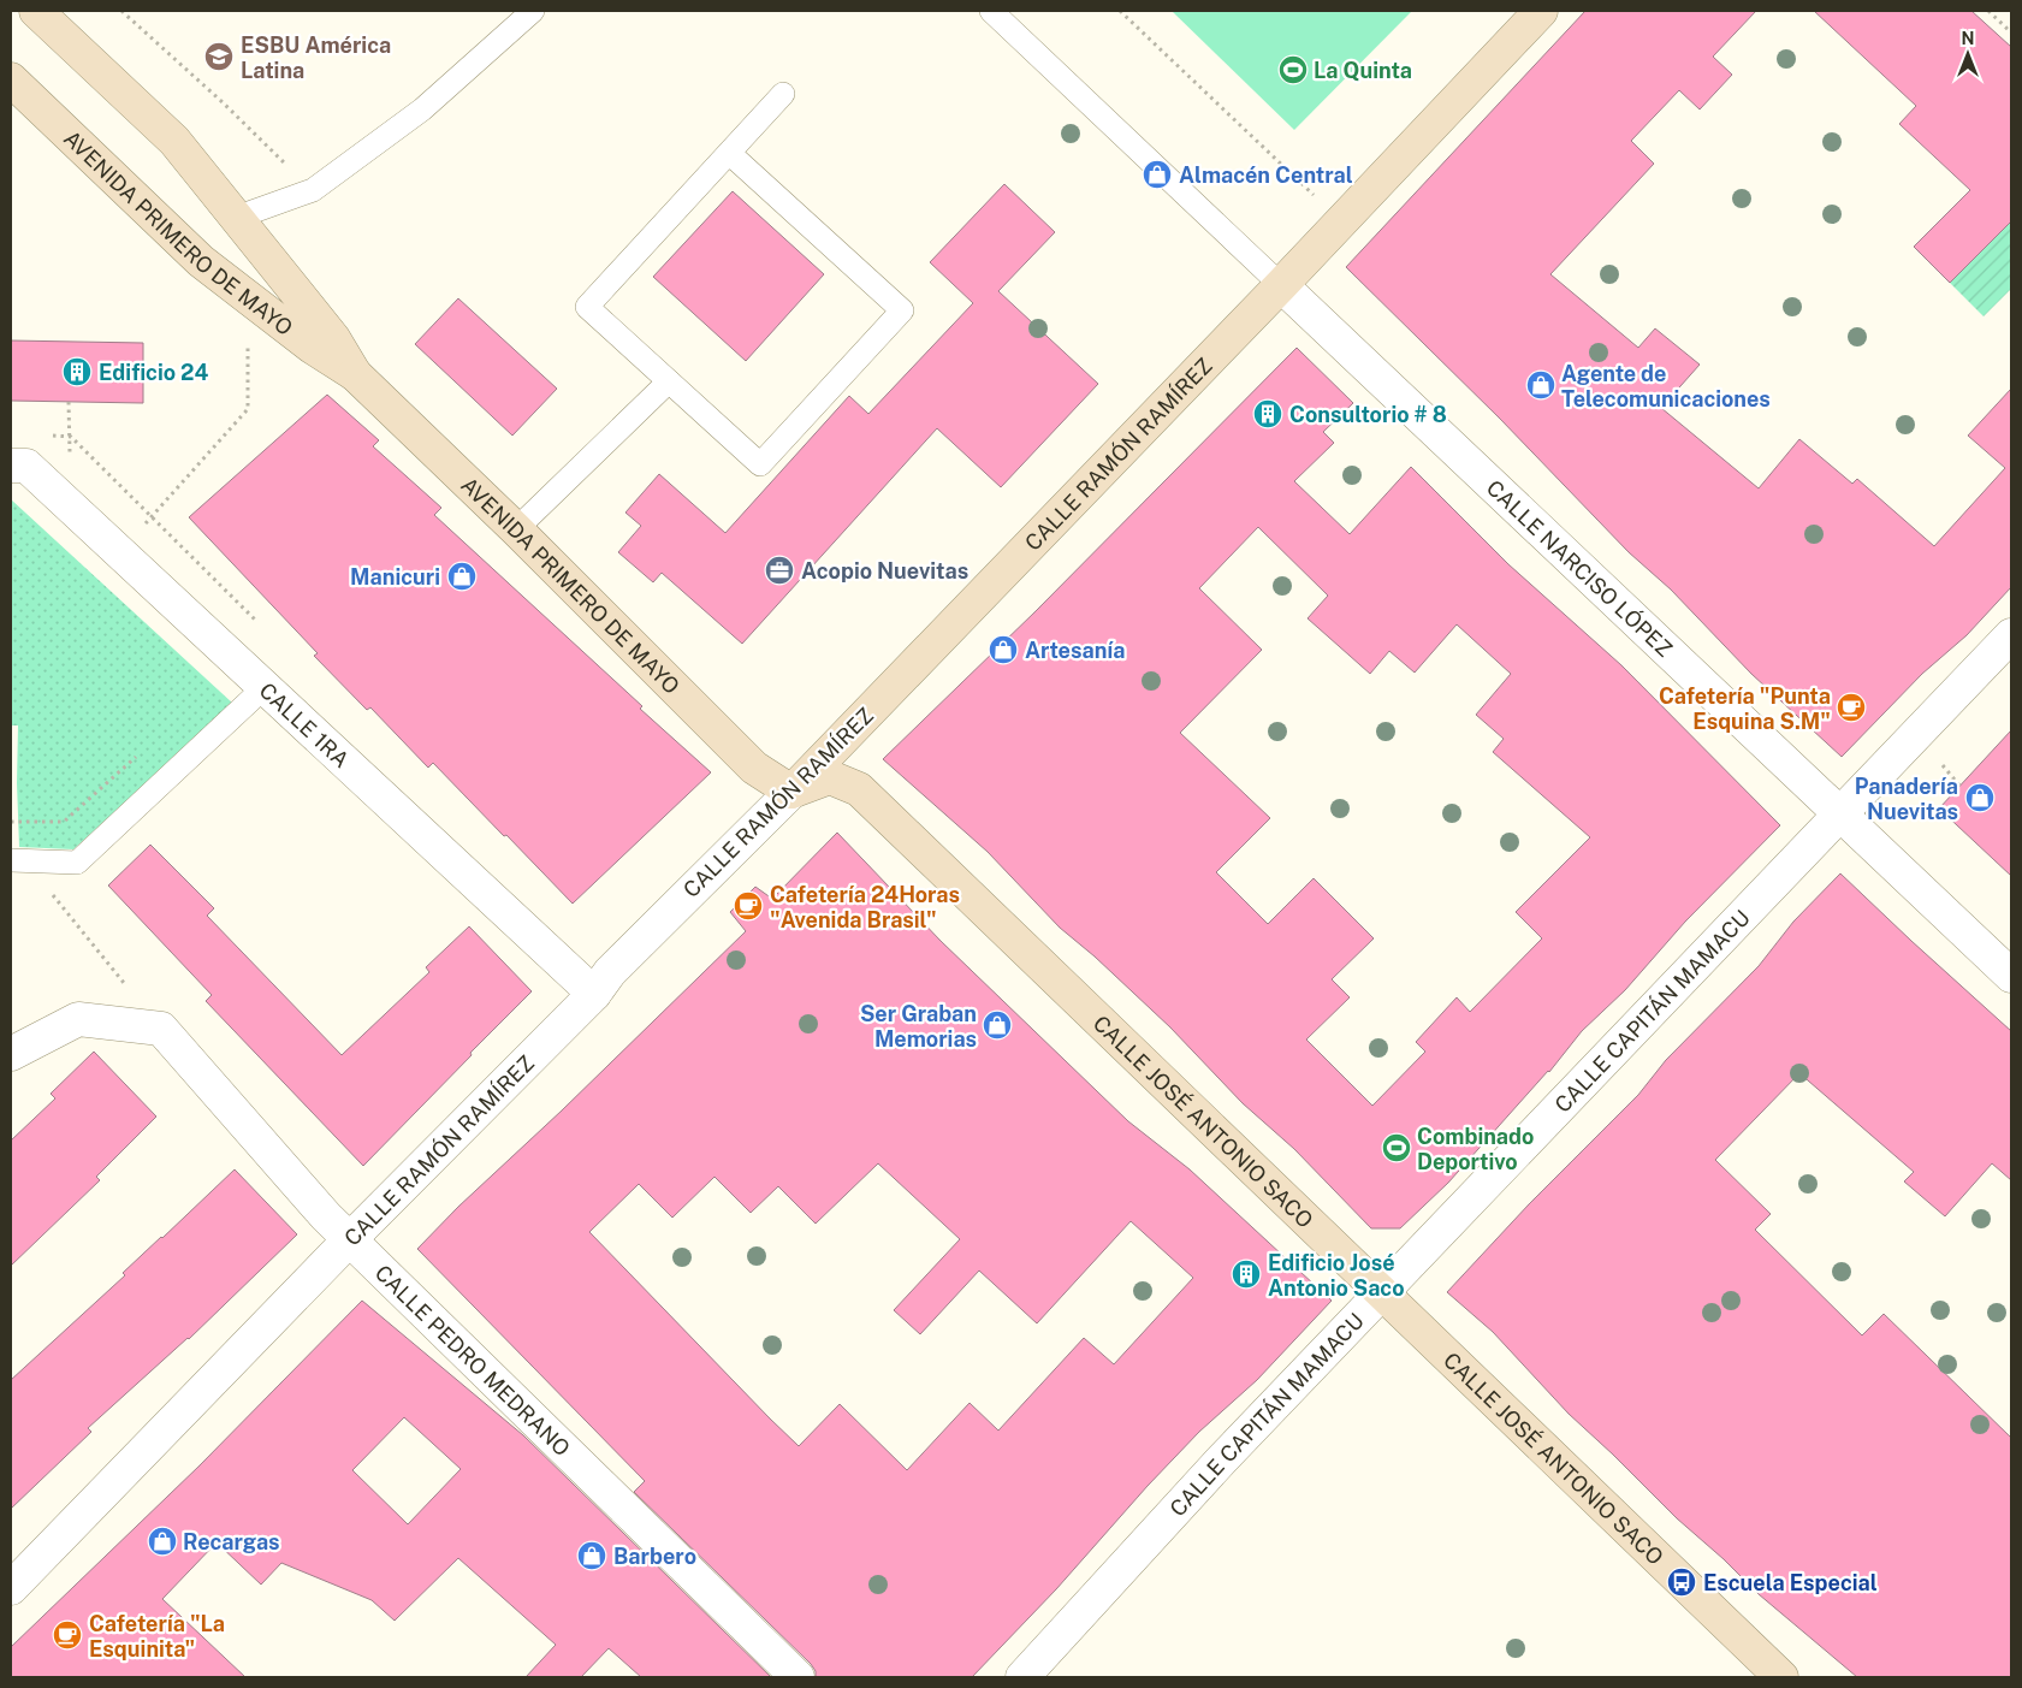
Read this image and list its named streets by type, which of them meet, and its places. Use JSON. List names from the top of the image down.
{
  "streets": {
    "main road": ["AVENIDA PRIMERO DE MAYO", "CALLE RAMÓN RAMÍREZ", "CALLE JOSÉ ANTONIO SACO"],
    "street": [
      "CALLE NARCISO LÓPEZ",
      "CALLE 1RA",
      "CALLE CAPITÁN MAMACU",
      "CALLE PEDRO MEDRANO"
    ]
  },
  "crossings": [
    ["AVENIDA PRIMERO DE MAYO", "CALLE RAMÓN RAMÍREZ"],
    ["AVENIDA PRIMERO DE MAYO", "CALLE JOSÉ ANTONIO SACO"],
    ["CALLE RAMÓN RAMÍREZ", "CALLE NARCISO LÓPEZ"],
    ["CALLE RAMÓN RAMÍREZ", "CALLE 1RA"],
    ["CALLE RAMÓN RAMÍREZ", "CALLE JOSÉ ANTONIO SACO"],
    ["CALLE RAMÓN RAMÍREZ", "CALLE PEDRO MEDRANO"],
    ["CALLE NARCISO LÓPEZ", "CALLE CAPITÁN MAMACU"],
    ["CALLE CAPITÁN MAMACU", "CALLE JOSÉ ANTONIO SACO"]
  ],
  "places": {
    "school or university": ["ESBU América Latina"],
    "sports": ["La Quinta", "Combinado Deportivo"],
    "shop": [
      "Almacén Central",
      "Agente de Telecomunicaciones",
      "Manicuri",
      "Artesanía",
      "Panadería Nuevitas",
      "Ser Graban Memorias",
      "Recargas",
      "Barbero"
    ],
    "building": ["Edificio 24", "Consultorio # 8", "Edificio José Antonio Saco"],
    "office": ["Acopio Nuevitas"],
    "cafe": ["Cafetería \"Punta Esquina S.M\"", "Cafetería 24Horas \"Avenida Brasil\"", "Cafetería \"La Esquinita\""],
    "bus stop": ["Escuela Especial"]
  },
  "north": "top"
}
